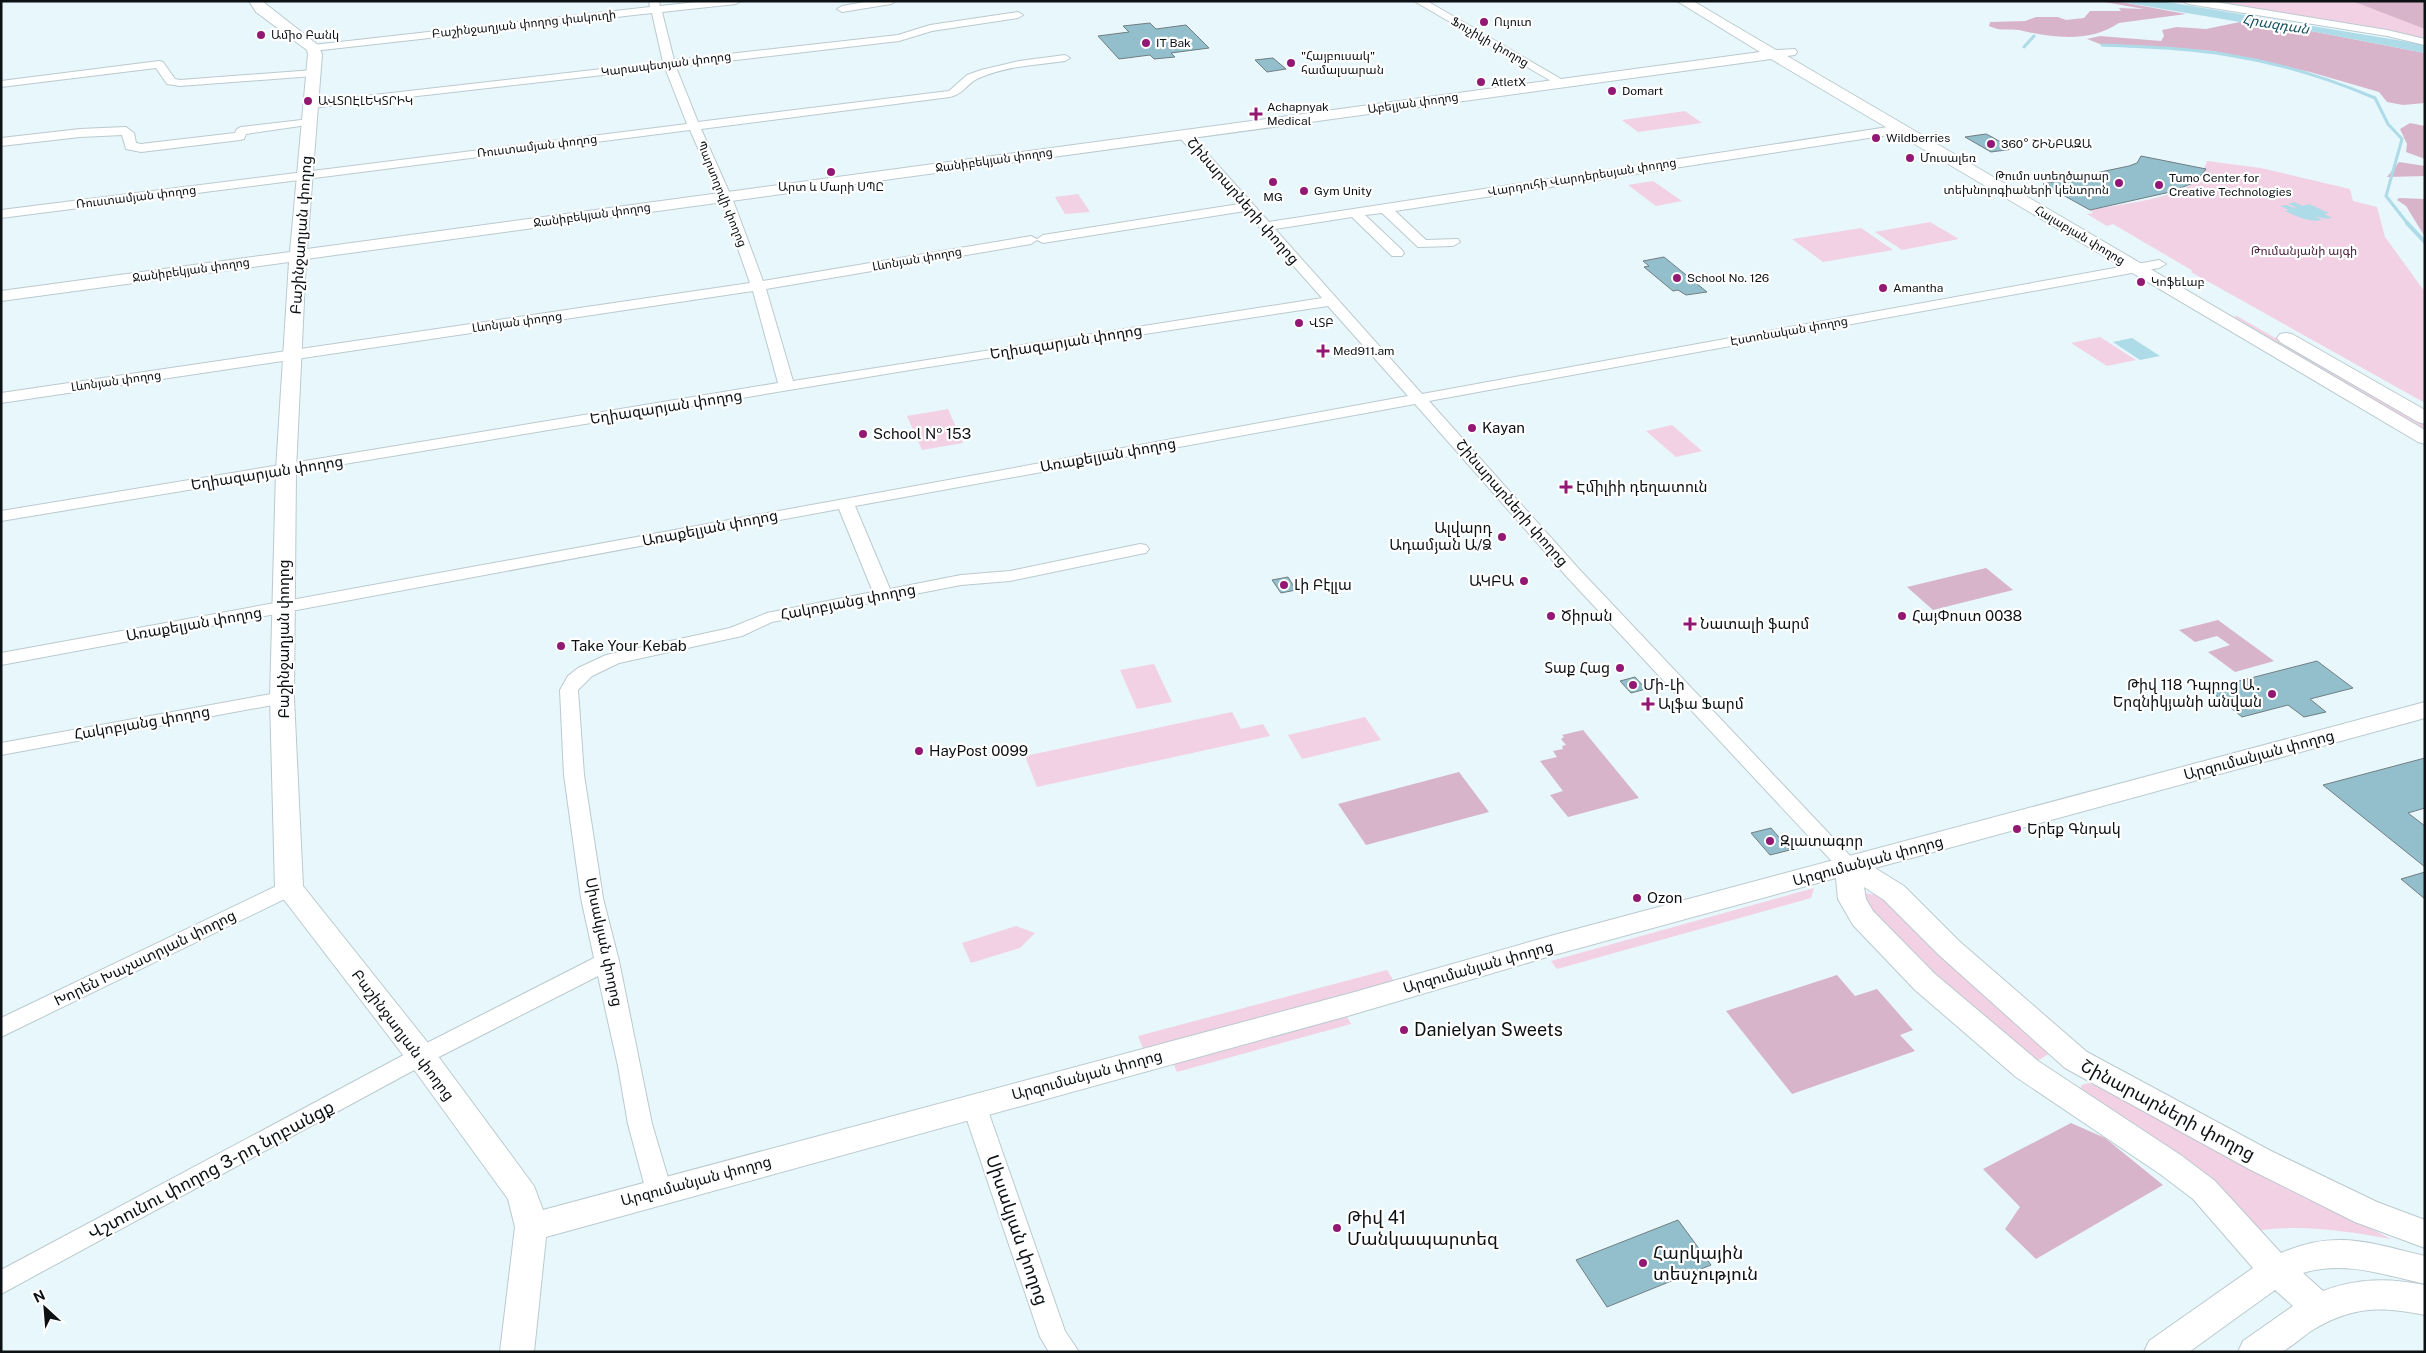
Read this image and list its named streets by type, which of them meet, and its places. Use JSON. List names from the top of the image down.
{
  "streets": {
    "main road": [
      "Աբելյան փողոց",
      "Ջանիբեկյան փողոց",
      "Շինարարների փողոց",
      "Բաշինջաղյան փողոց",
      "Հալաբյան փողոց",
      "Արզումանյան փողոց"
    ],
    "street": [
      "Բաշինջաղյան փողոց փակուղի",
      "Ֆուչիկի փողոց",
      "Կարապետյան փողոց",
      "Ռուստամյան փողոց",
      "Վարդուհի Վարդերեսյան փողոց",
      "Պարսողովի փողոց",
      "Լևոնյան փողոց",
      "Էստոնական փողոց",
      "Եղիազարյան փողոց",
      "Առաքելյան փողոց",
      "Հակոբյանց փողոց",
      "Սիսակյան փողոց",
      "Խորեն Խաչատրյան փողոց",
      "Վշտունու փողոց 3-րդ նրբանցք"
    ]
  },
  "crossings": [
    ["Բաշինջաղյան փողոց փակուղի", "Պարսողովի փողոց"],
    ["Բաշինջաղյան փողոց փակուղի", "Բաշինջաղյան փողոց"],
    ["Ֆուչիկի փողոց", "Աբելյան փողոց"],
    ["Կարապետյան փողոց", "Պարսողովի փողոց"],
    ["Կարապետյան փողոց", "Բաշինջաղյան փողոց"],
    ["Աբելյան փողոց", "Ջանիբեկյան փողոց"],
    ["Աբելյան փողոց", "Շինարարների փողոց"],
    ["Աբելյան փողոց", "Հալաբյան փողոց"],
    ["Ռուստամյան փողոց", "Պարսողովի փողոց"],
    ["Ռուստամյան փողոց", "Բաշինջաղյան փողոց"],
    ["Ջանիբեկյան փողոց", "Պարսողովի փողոց"],
    ["Ջանիբեկյան փողոց", "Շինարարների փողոց"],
    ["Ջանիբեկյան փողոց", "Բաշինջաղյան փողոց"],
    ["Վարդուհի Վարդերեսյան փողոց", "Շինարարների փողոց"],
    ["Վարդուհի Վարդերեսյան փողոց", "Հալաբյան փողոց"],
    ["Պարսողովի փողոց", "Լևոնյան փողոց"],
    ["Պարսողովի փողոց", "Եղիազարյան փողոց"],
    ["Շինարարների փողոց", "Լևոնյան փողոց"],
    ["Շինարարների փողոց", "Էստոնական փողոց"],
    ["Շինարարների փողոց", "Եղիազարյան փողոց"],
    ["Շինարարների փողոց", "Առաքելյան փողոց"],
    ["Շինարարների փողոց", "Արզումանյան փողոց"],
    ["Բաշինջաղյան փողոց", "Լևոնյան փողոց"],
    ["Բաշինջաղյան փողոց", "Եղիազարյան փողոց"],
    ["Բաշինջաղյան փողոց", "Առաքելյան փողոց"],
    ["Բաշինջաղյան փողոց", "Հակոբյանց փողոց"],
    ["Բաշինջաղյան փողոց", "Արզումանյան փողոց"],
    ["Բաշինջաղյան փողոց", "Խորեն Խաչատրյան փողոց"],
    ["Բաշինջաղյան փողոց", "Վշտունու փողոց 3-րդ նրբանցք"],
    ["Հալաբյան փողոց", "Էստոնական փողոց"],
    ["Էստոնական փողոց", "Առաքելյան փողոց"],
    ["Հակոբյանց փողոց", "Սիսակյան փողոց"],
    ["Արզումանյան փողոց", "Սիսակյան փողոց"],
    ["Սիսակյան փողոց", "Վշտունու փողոց 3-րդ նրբանցք"]
  ],
  "water": ["Հրազդան"],
  "parks": ["Թումանյանի այգի"],
  "places": {
    "other": [
      "Ույուտ",
      "Ամիօ Բանկ",
      "IT Bak",
      "\"Հայբուսակ\" համալսարան",
      "AtletX",
      "Domart",
      "ԱՎՏՈԷԼԵԿՏՐԻԿ",
      "Wildberries",
      "360° ՇԻՆԲԱԶԱ",
      "Մուսալեռ",
      "Արտ և Մարի ՍՊԸ",
      "MG",
      "Թումո ստեղծարար տեխնոլոգիաների կենտրոն",
      "Tumo Center for Creative Technologies",
      "Gym Unity",
      "School No. 126",
      "ԿոֆեԼաբ",
      "Amantha",
      "ՎՏԲ",
      "Kayan",
      "School № 153",
      "Ալվարդ Ադամյան Ա/Ձ",
      "ԱԿԲԱ",
      "Լի Բէլլա",
      "Ծիրան",
      "ՀայՓոստ 0038",
      "Take Your Kebab",
      "Տաք Հաց",
      "Մի-Լի",
      "Թիվ 118 Դպրոց Ա․ Երզնիկյանի անվան",
      "HayPost 0099",
      "Երեք Գնդակ",
      "Զլատագոր",
      "Ozon",
      "Danielyan Sweets",
      "Թիվ 41 Մանկապարտեզ",
      "Հարկային տեսչություն"
    ],
    "health": [
      "Achapnyak Medical",
      "Med911.am",
      "Էմիլիի դեղատուն",
      "Նատալի ֆարմ",
      "Ալֆա Ֆարմ"
    ]
  },
  "north": "top left"
}
